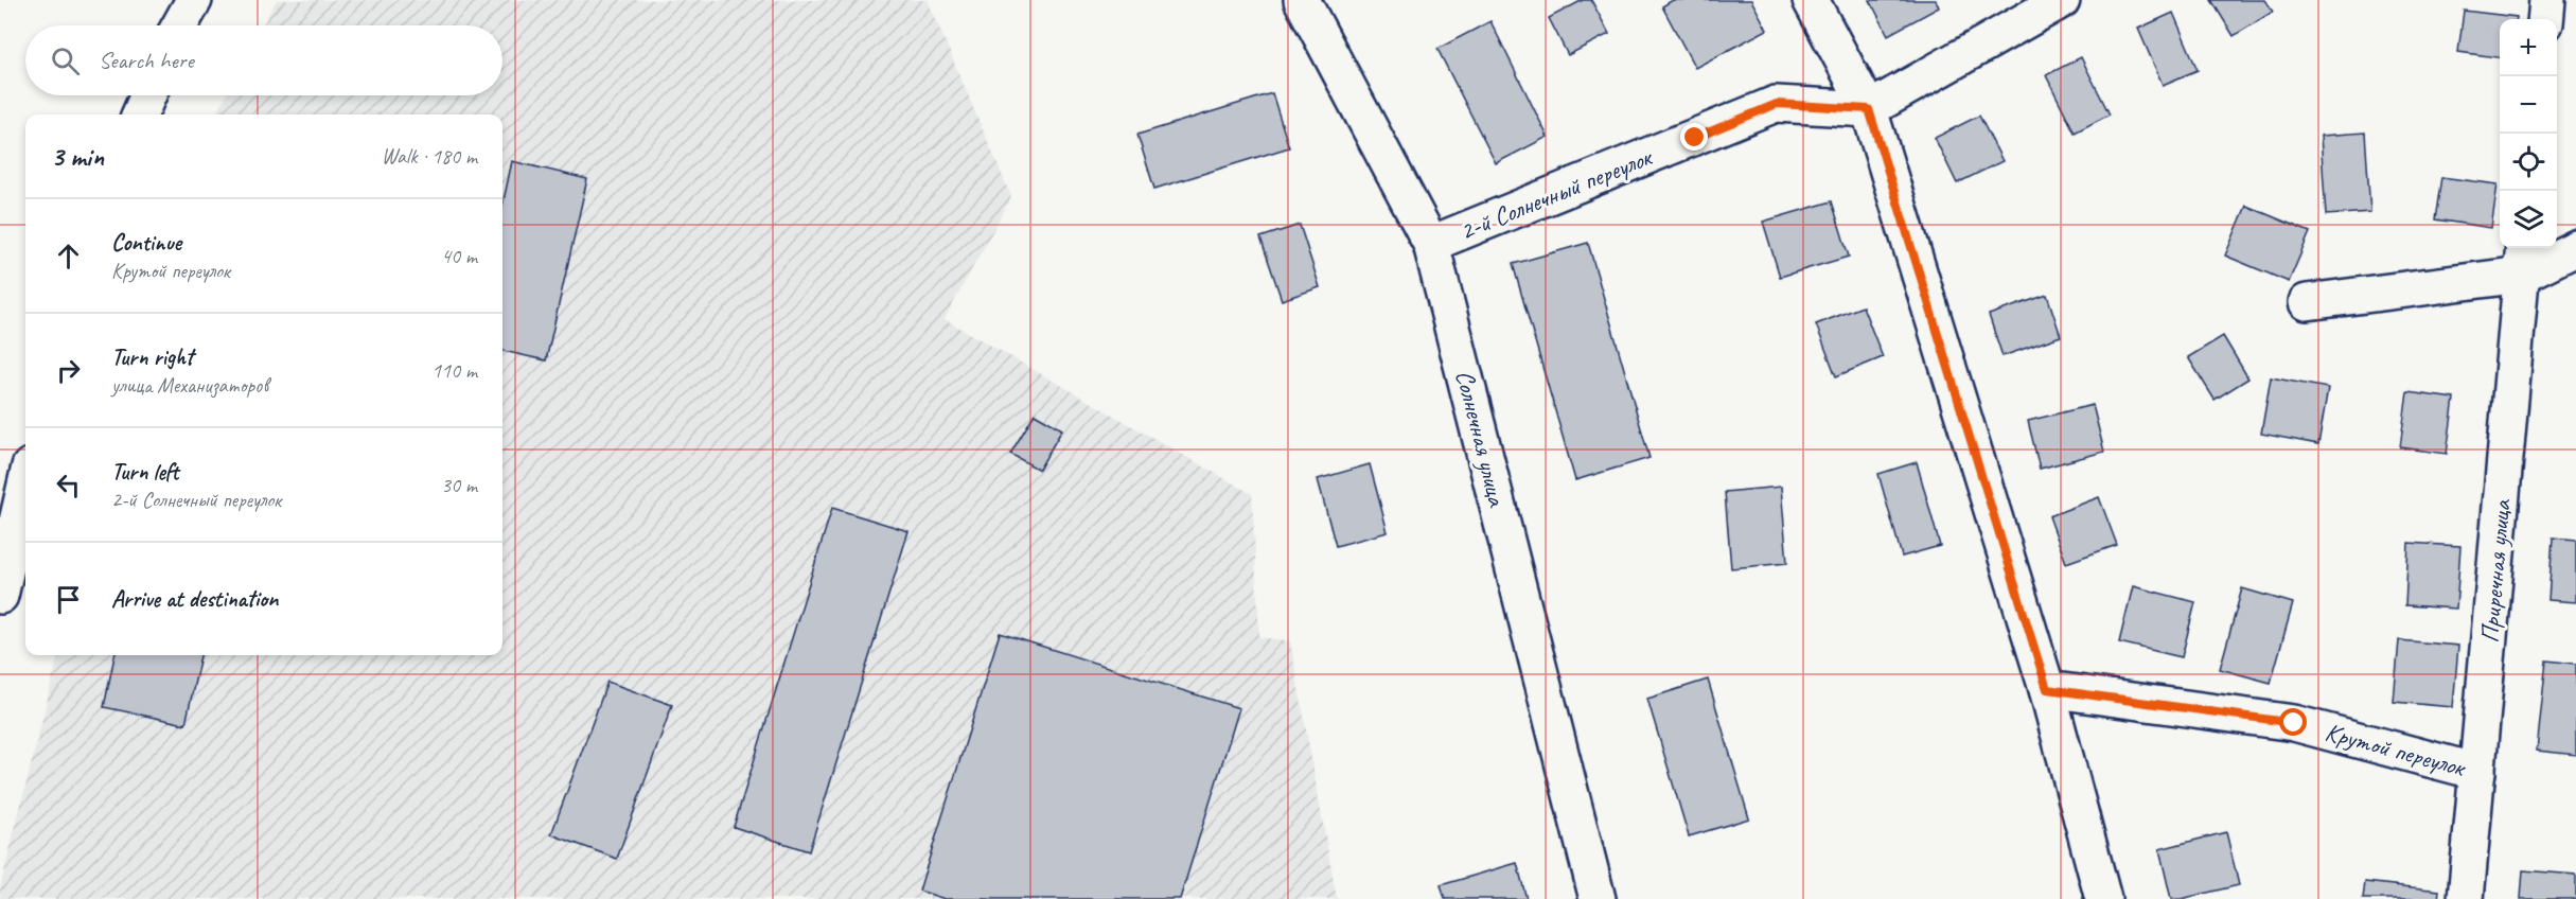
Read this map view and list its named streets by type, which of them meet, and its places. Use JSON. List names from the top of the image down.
{
  "streets": {
    "street": [
      "2-й Солнечный переулок",
      "Солнечная улица",
      "Приречная улица",
      "Крутой переулок"
    ]
  },
  "crossings": [
    ["2-й Солнечный переулок", "Солнечная улица"],
    ["Приречная улица", "Крутой переулок"]
  ],
  "page": {
    "map_buttons": ["+", "−"],
    "search": "Search here",
    "heading": ["3 min", "Walk · 180 m"],
    "list": [
      ["Continue", "Крутой переулок", "40 m"],
      ["Turn right", "улица Механизаторов", "110 m"],
      ["Turn left", "2-й Солнечный переулок", "30 m"],
      "Arrive at destination"
    ]
  }
}
